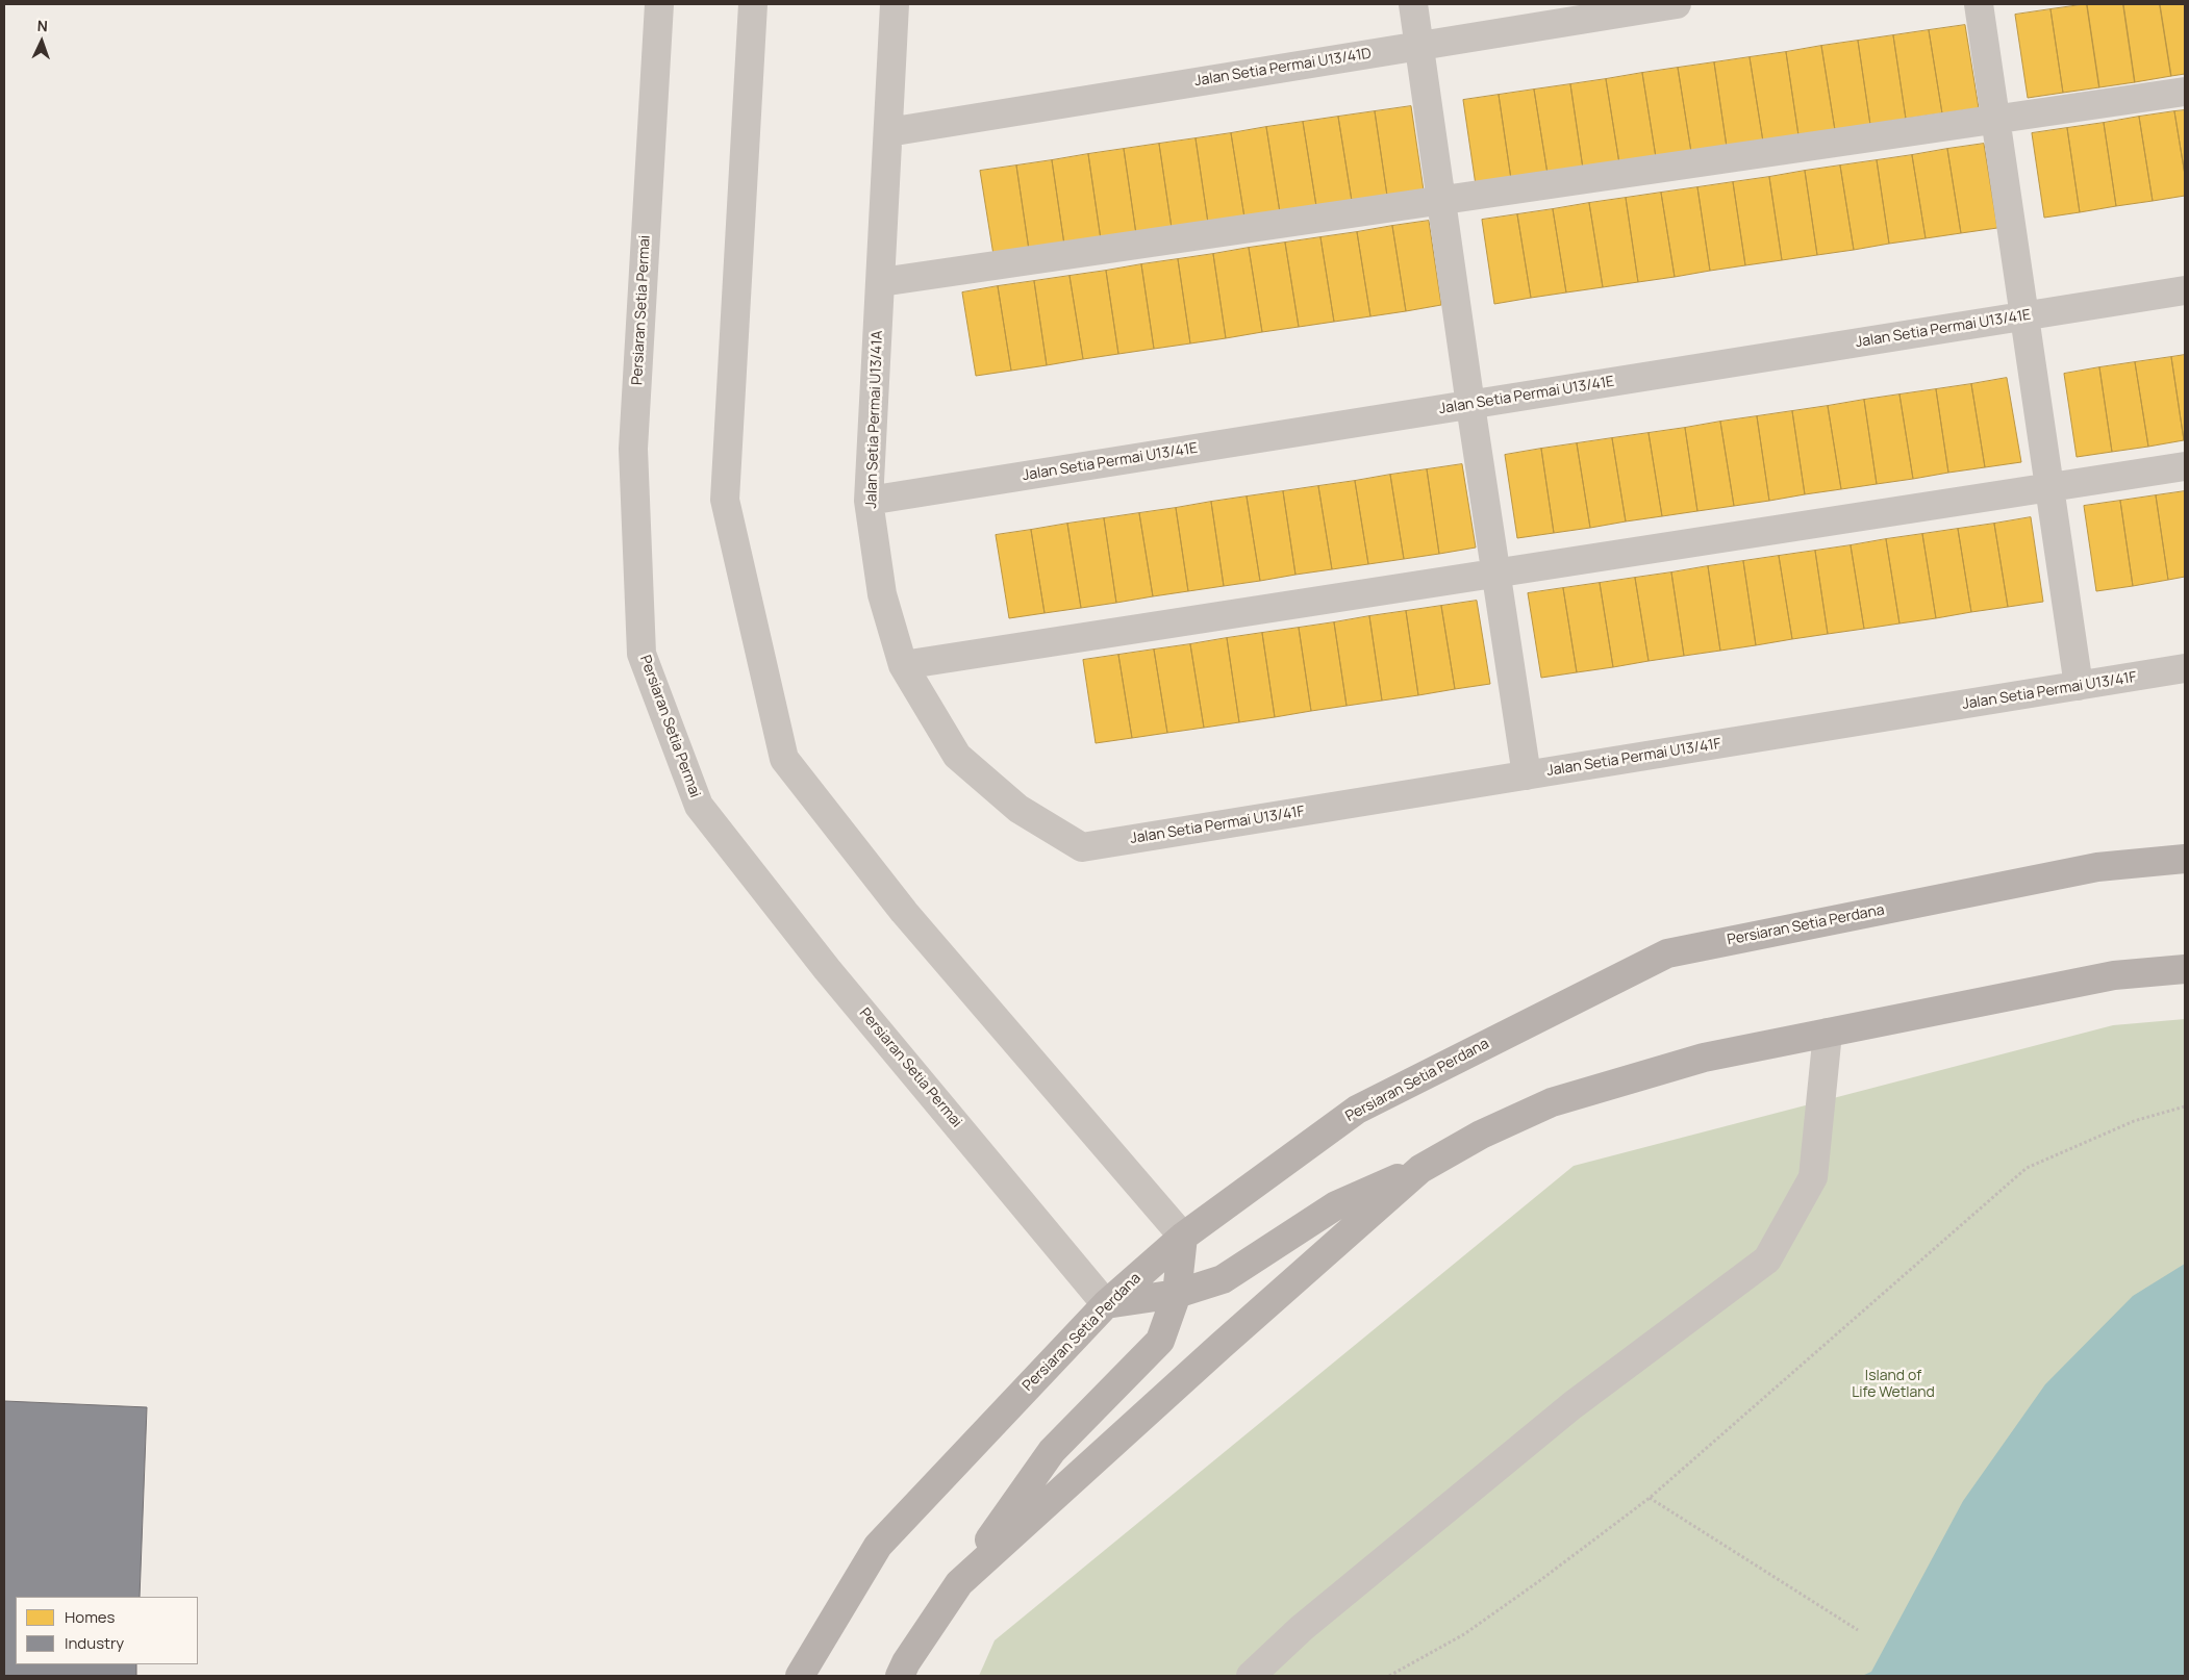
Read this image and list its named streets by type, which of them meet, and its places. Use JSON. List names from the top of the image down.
{
  "streets": {
    "main road": ["Persiaran Setia Perdana"],
    "street": [
      "Jalan Setia Permai U13/41D",
      "Persiaran Setia Permai",
      "Jalan Setia Permai U13/41E",
      "Jalan Setia Permai U13/41A",
      "Jalan Setia Permai U13/41F"
    ]
  },
  "crossings": [
    ["Jalan Setia Permai U13/41D", "Jalan Setia Permai U13/41A"],
    ["Persiaran Setia Permai", "Persiaran Setia Perdana"],
    ["Jalan Setia Permai U13/41E", "Jalan Setia Permai U13/41A"],
    ["Jalan Setia Permai U13/41A", "Jalan Setia Permai U13/41F"]
  ],
  "parks": ["Island of Life Wetland"],
  "legend": ["Homes", "Industry"],
  "north": "top"
}
